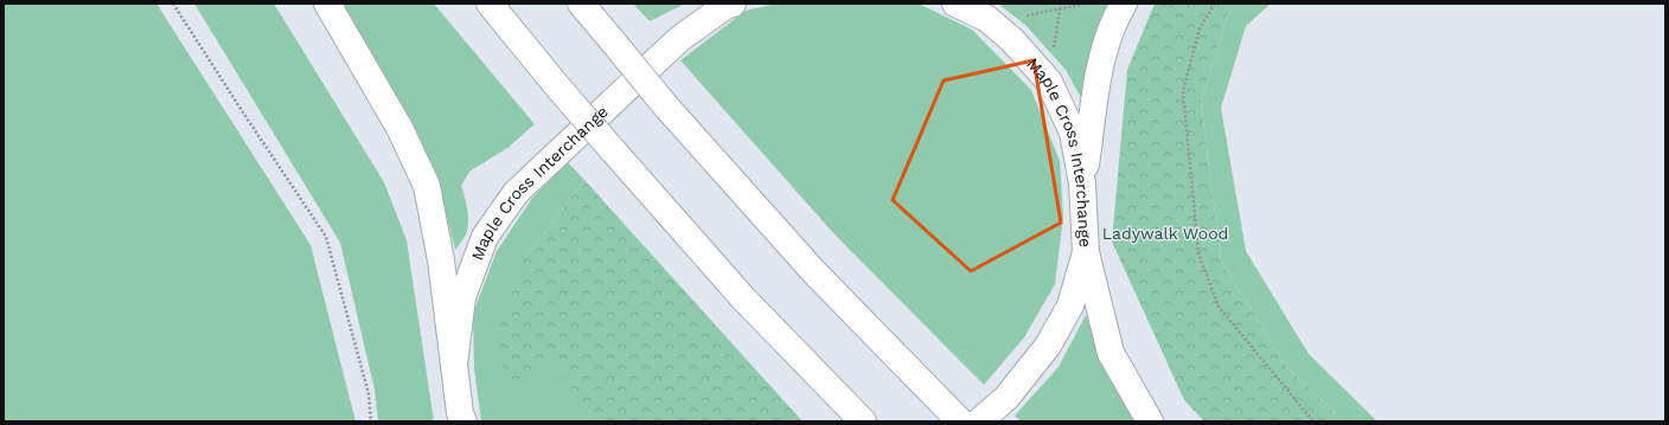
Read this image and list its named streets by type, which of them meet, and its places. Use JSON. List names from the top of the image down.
{
  "streets": {
    "main road": ["Maple Cross Interchange"]
  },
  "parks": ["Ladywalk Wood"]
}
